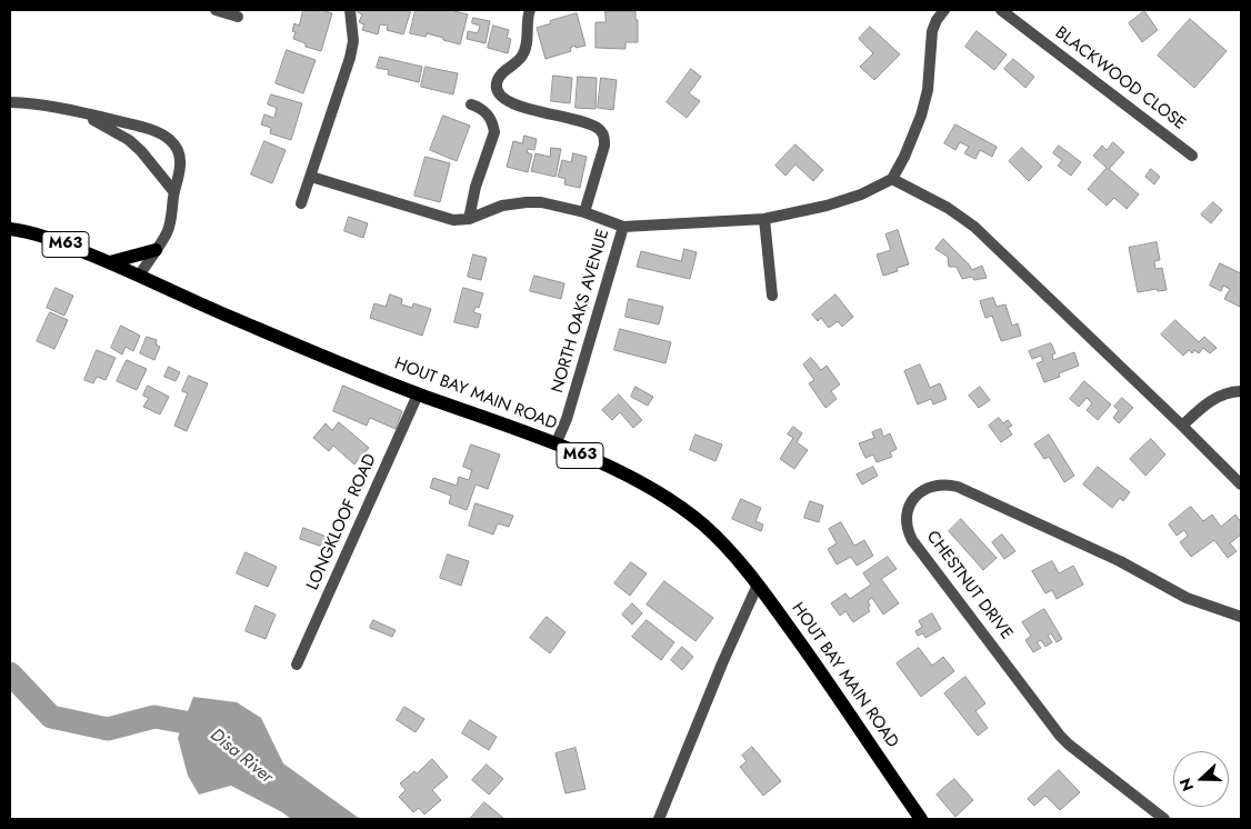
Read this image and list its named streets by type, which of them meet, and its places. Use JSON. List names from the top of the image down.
{
  "streets": {
    "main road": ["M63", "HOUT BAY MAIN ROAD"],
    "street": [
      "BLACKWOOD CLOSE",
      "NORTH OAKS AVENUE",
      "LONGKLOOF ROAD",
      "CHESTNUT DRIVE"
    ]
  },
  "crossings": [
    ["NORTH OAKS AVENUE", "HOUT BAY MAIN ROAD"],
    ["HOUT BAY MAIN ROAD", "LONGKLOOF ROAD"]
  ],
  "water": ["Disa River"],
  "north": "left"
}
